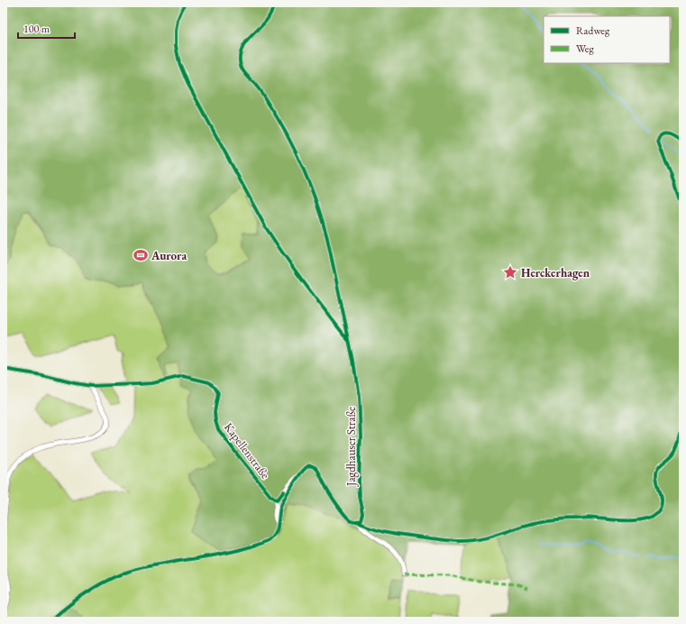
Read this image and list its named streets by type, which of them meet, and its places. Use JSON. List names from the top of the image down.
{
  "streets": {
    "street": ["Jagdhauser Straße", "Kapellenstraße"]
  },
  "places": {
    "sports": ["Aurora"],
    "place": ["Herckerhagen"]
  },
  "legend": ["Radweg", "Weg"],
  "scale_bar": "100 m"
}
